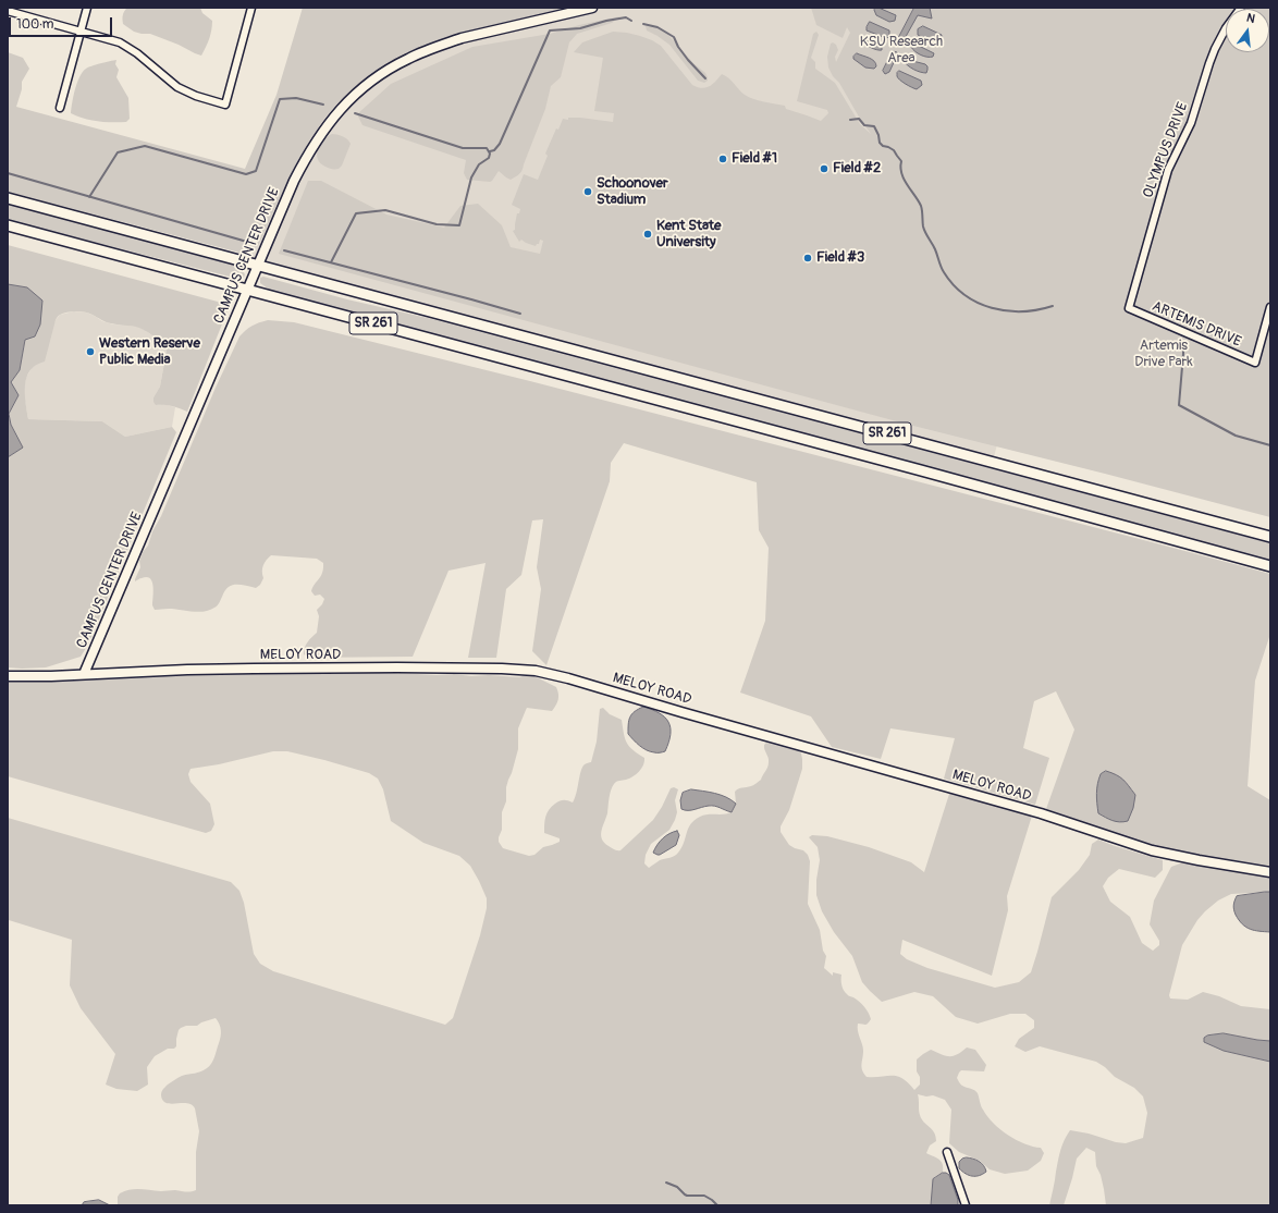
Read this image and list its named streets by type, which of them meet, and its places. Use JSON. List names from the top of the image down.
{
  "streets": {
    "main road": ["SR 261"],
    "street": [
      "OLYMPUS DRIVE",
      "CAMPUS CENTER DRIVE",
      "ARTEMIS DRIVE",
      "MELOY ROAD"
    ]
  },
  "crossings": [
    ["OLYMPUS DRIVE", "ARTEMIS DRIVE"],
    ["CAMPUS CENTER DRIVE", "SR 261"],
    ["CAMPUS CENTER DRIVE", "MELOY ROAD"]
  ],
  "parks": ["KSU Research Area", "Artemis Drive Park"],
  "places": [
    "Field #1",
    "Field #2",
    "Schoonover Stadium",
    "Kent State University",
    "Field #3",
    "Western Reserve Public Media"
  ],
  "scale_bar": "100 m",
  "north": "top"
}
